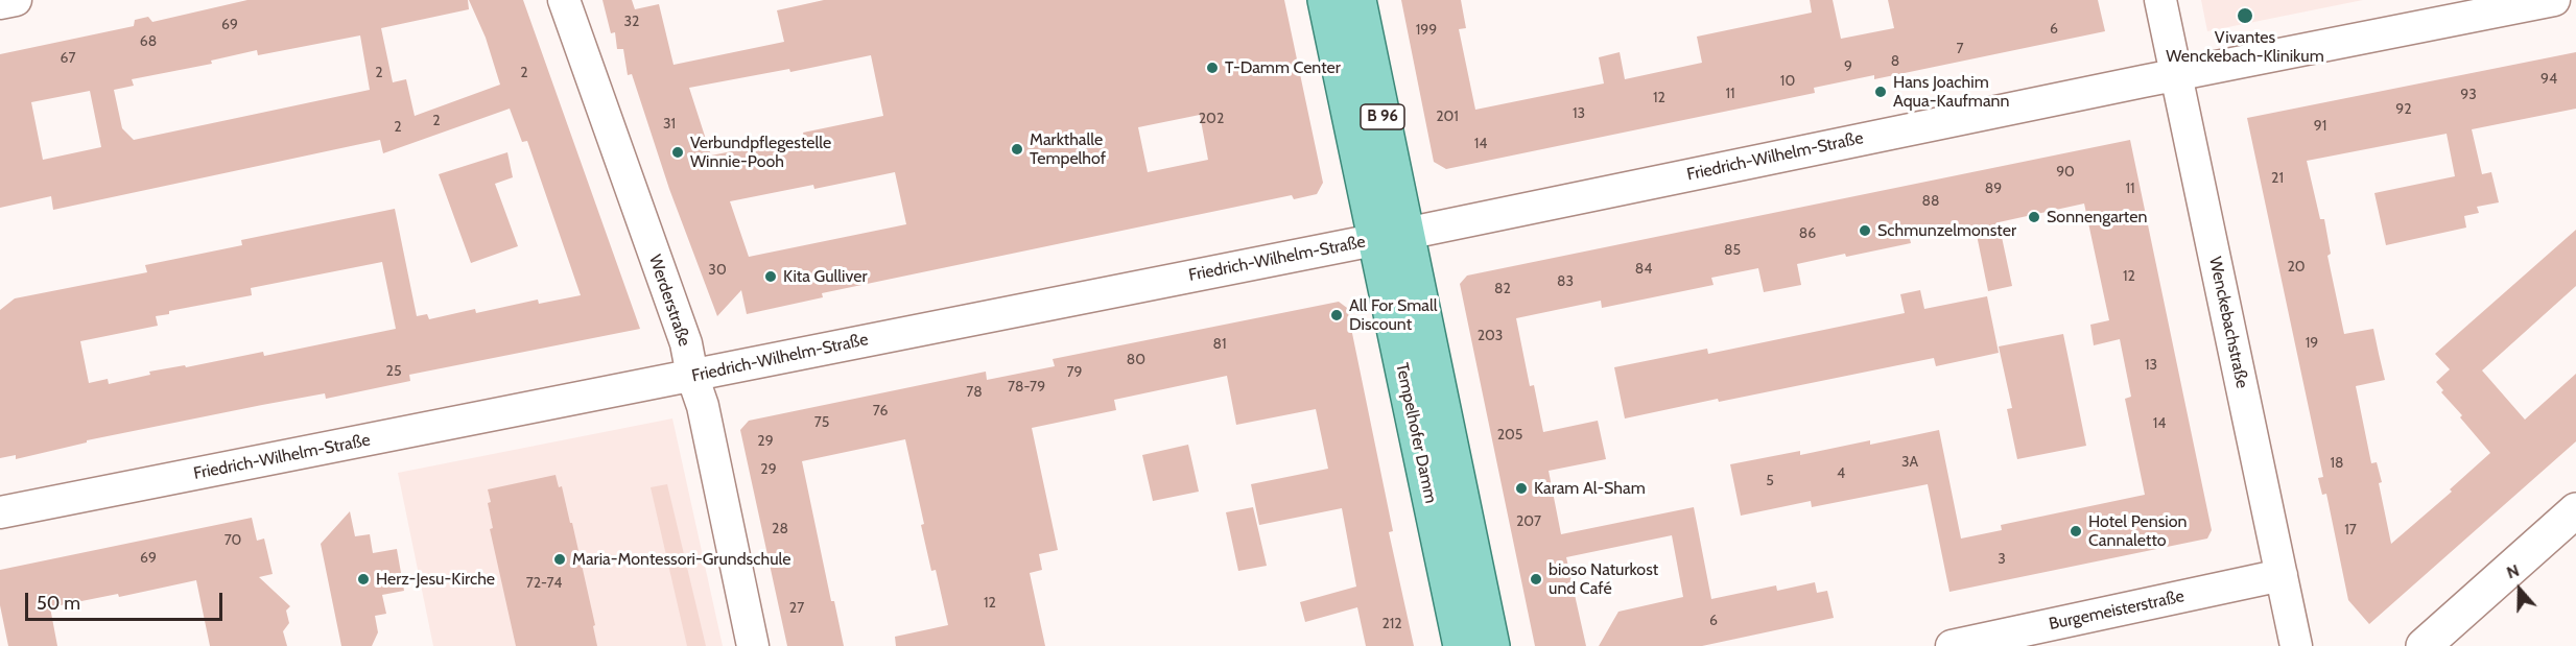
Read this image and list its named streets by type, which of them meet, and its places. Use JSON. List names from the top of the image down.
{
  "streets": {
    "main road": ["B 96", "Tempelhofer Damm"],
    "street": [
      "Friedrich-Wilhelm-Straße",
      "Werderstraße",
      "Wenckebachstraße",
      "Burgemeisterstraße"
    ]
  },
  "crossings": [
    ["Friedrich-Wilhelm-Straße", "Werderstraße"],
    ["Friedrich-Wilhelm-Straße", "Wenckebachstraße"],
    ["Friedrich-Wilhelm-Straße", "Tempelhofer Damm"],
    ["Wenckebachstraße", "Burgemeisterstraße"]
  ],
  "places": [
    "Vivantes Wenckebach-Klinikum",
    "T-Damm Center",
    "Hans Joachim Aqua-Kaufmann",
    "Markthalle Tempelhof",
    "Verbundpflegestelle Winnie-Pooh",
    "Sonnengarten",
    "Schmunzelmonster",
    "Kita Gulliver",
    "All For Small Discount",
    "Karam Al-Sham",
    "Hotel Pension Cannaletto",
    "Maria-Montessori-Grundschule",
    "Herz-Jesu-Kirche",
    "bioso Naturkost und Café"
  ],
  "house_numbers": [
    "32",
    "69",
    "6",
    "199",
    "68",
    "7",
    "67",
    "8",
    "9",
    "2",
    "2",
    "94",
    "10",
    "11",
    "93",
    "12",
    "92",
    "13",
    "201",
    "202",
    "2",
    "31",
    "91",
    "2",
    "14",
    "90",
    "21",
    "89",
    "11",
    "88",
    "86",
    "85",
    "20",
    "84",
    "30",
    "12",
    "83",
    "82",
    "203",
    "19",
    "81",
    "80",
    "13",
    "25",
    "79",
    "78-79",
    "78",
    "76",
    "75",
    "14",
    "205",
    "29",
    "3A",
    "18",
    "29",
    "4",
    "5",
    "207",
    "28",
    "17",
    "70",
    "69",
    "3",
    "72-74",
    "12",
    "27",
    "6",
    "212"
  ],
  "scale_bar": "50 m",
  "north": "top"
}
